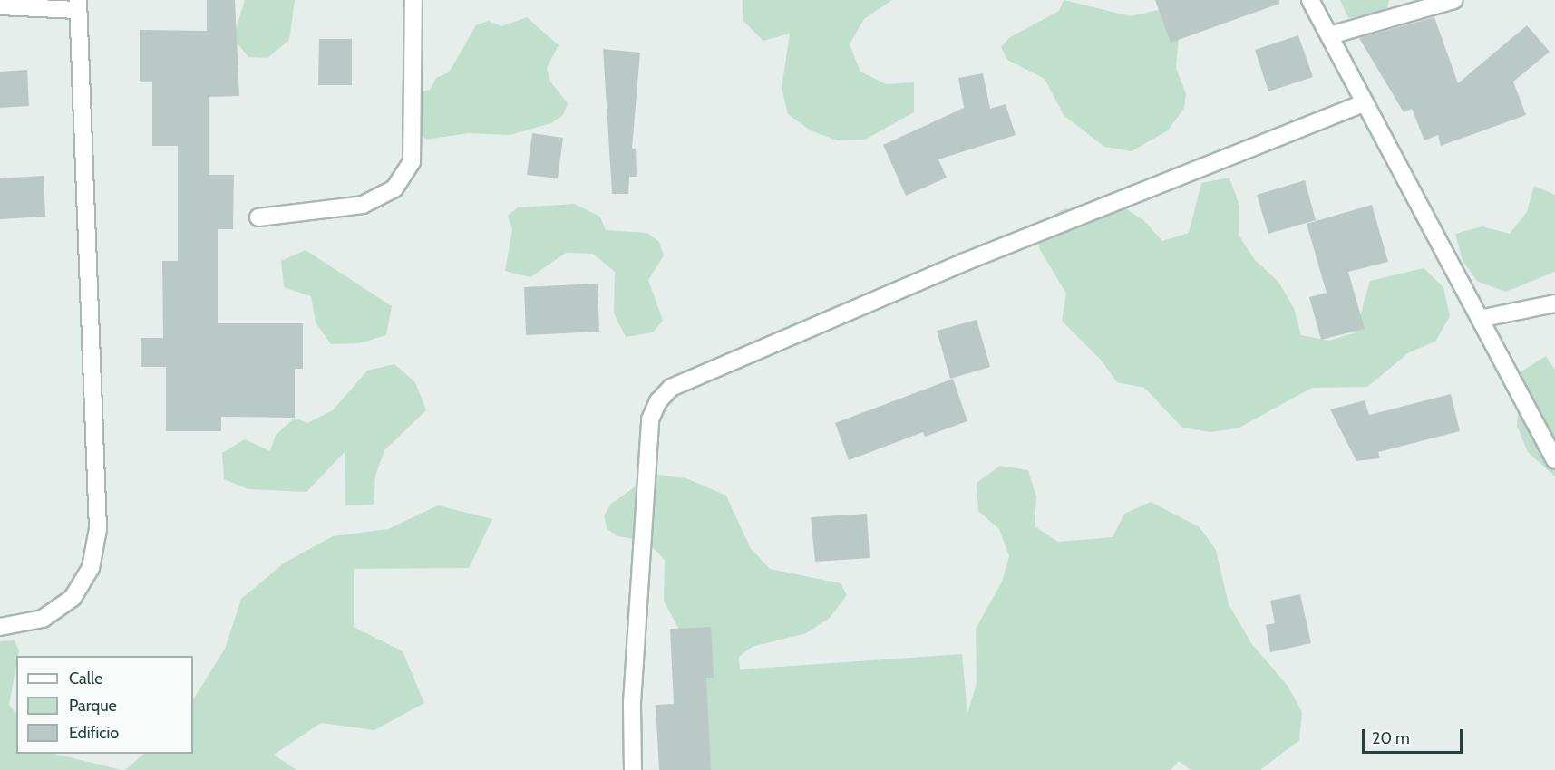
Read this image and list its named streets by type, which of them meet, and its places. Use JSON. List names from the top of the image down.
{
  "legend": ["Calle", "Parque", "Edificio"],
  "scale_bar": "20 m"
}
